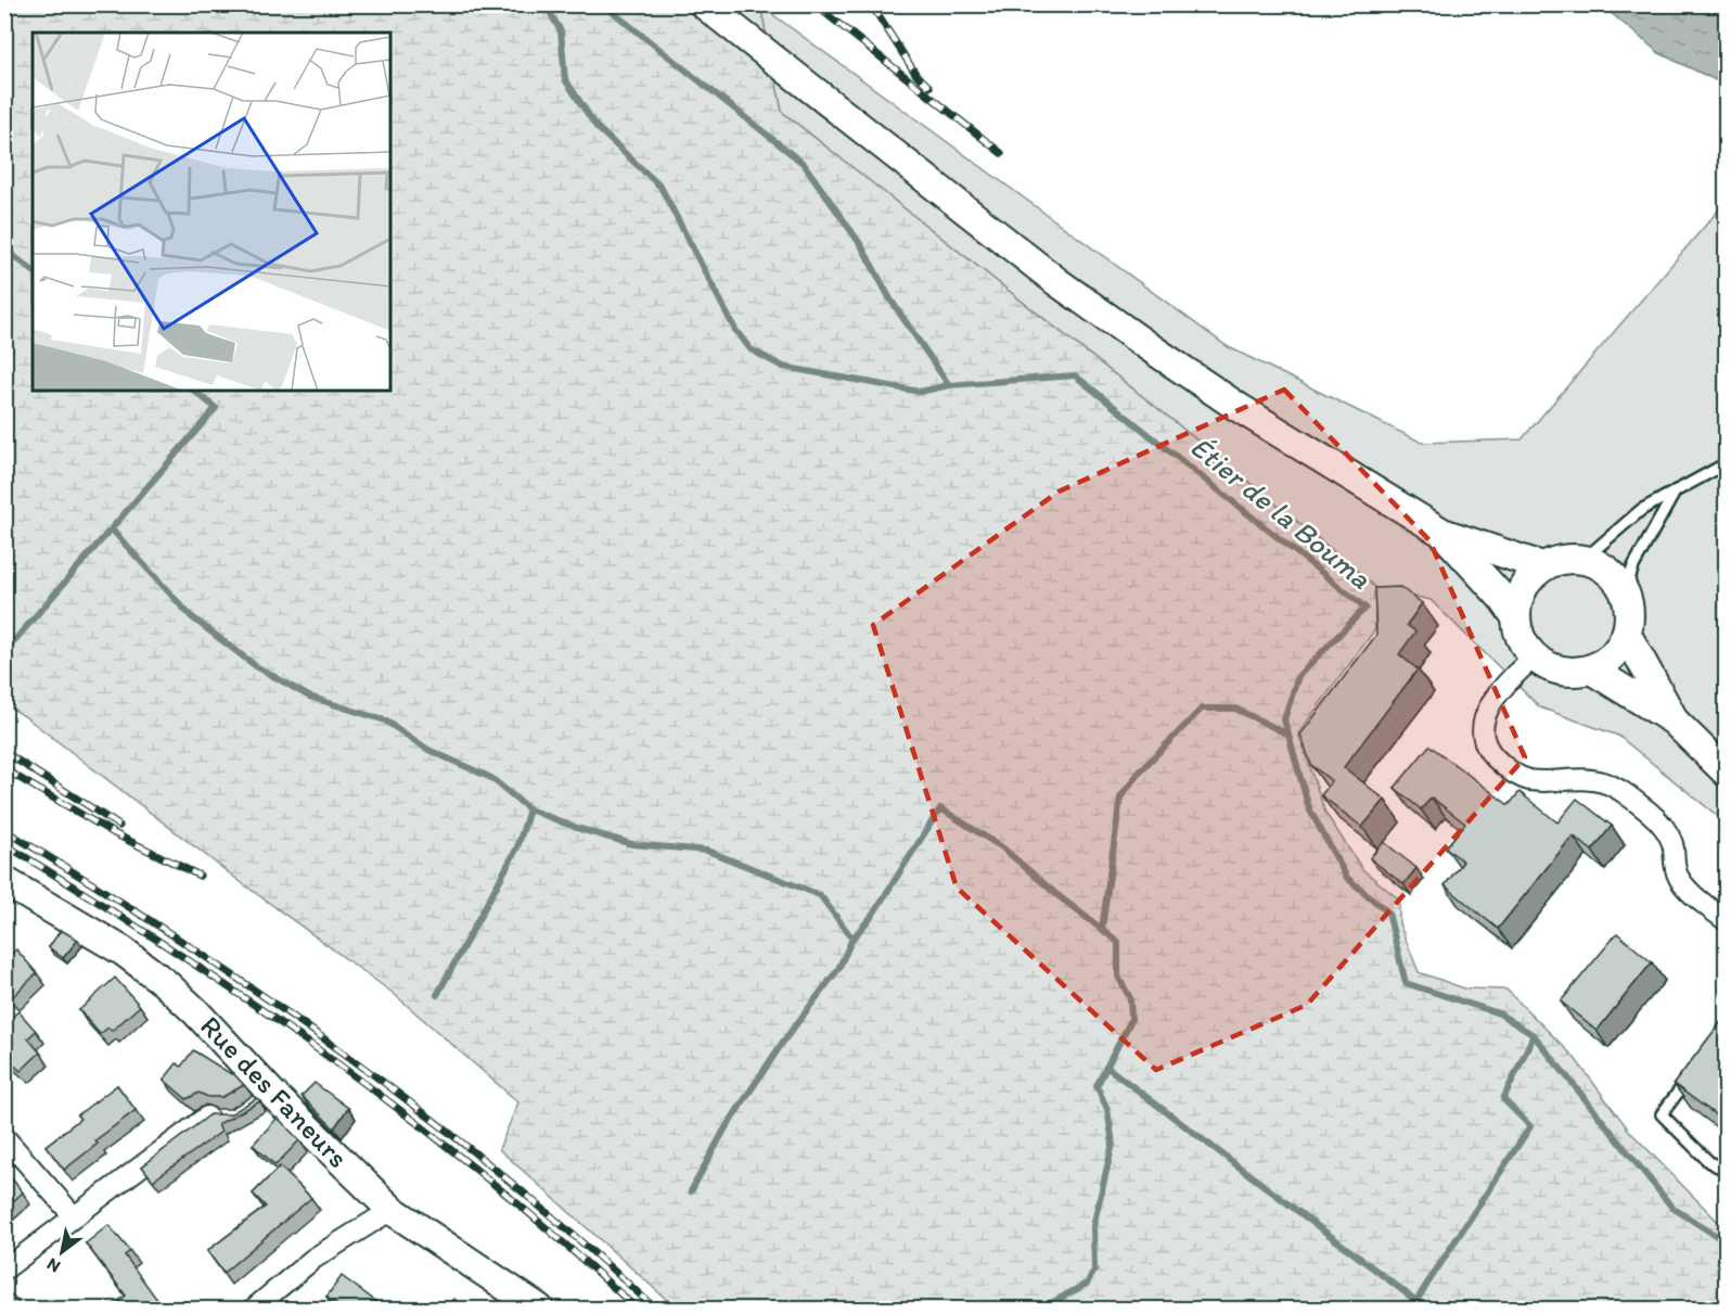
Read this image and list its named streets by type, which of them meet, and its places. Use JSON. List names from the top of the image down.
{
  "streets": {
    "main road": ["Rue des Faneurs"]
  },
  "water": ["Étier de la Bouma"],
  "north": "bottom left"
}
